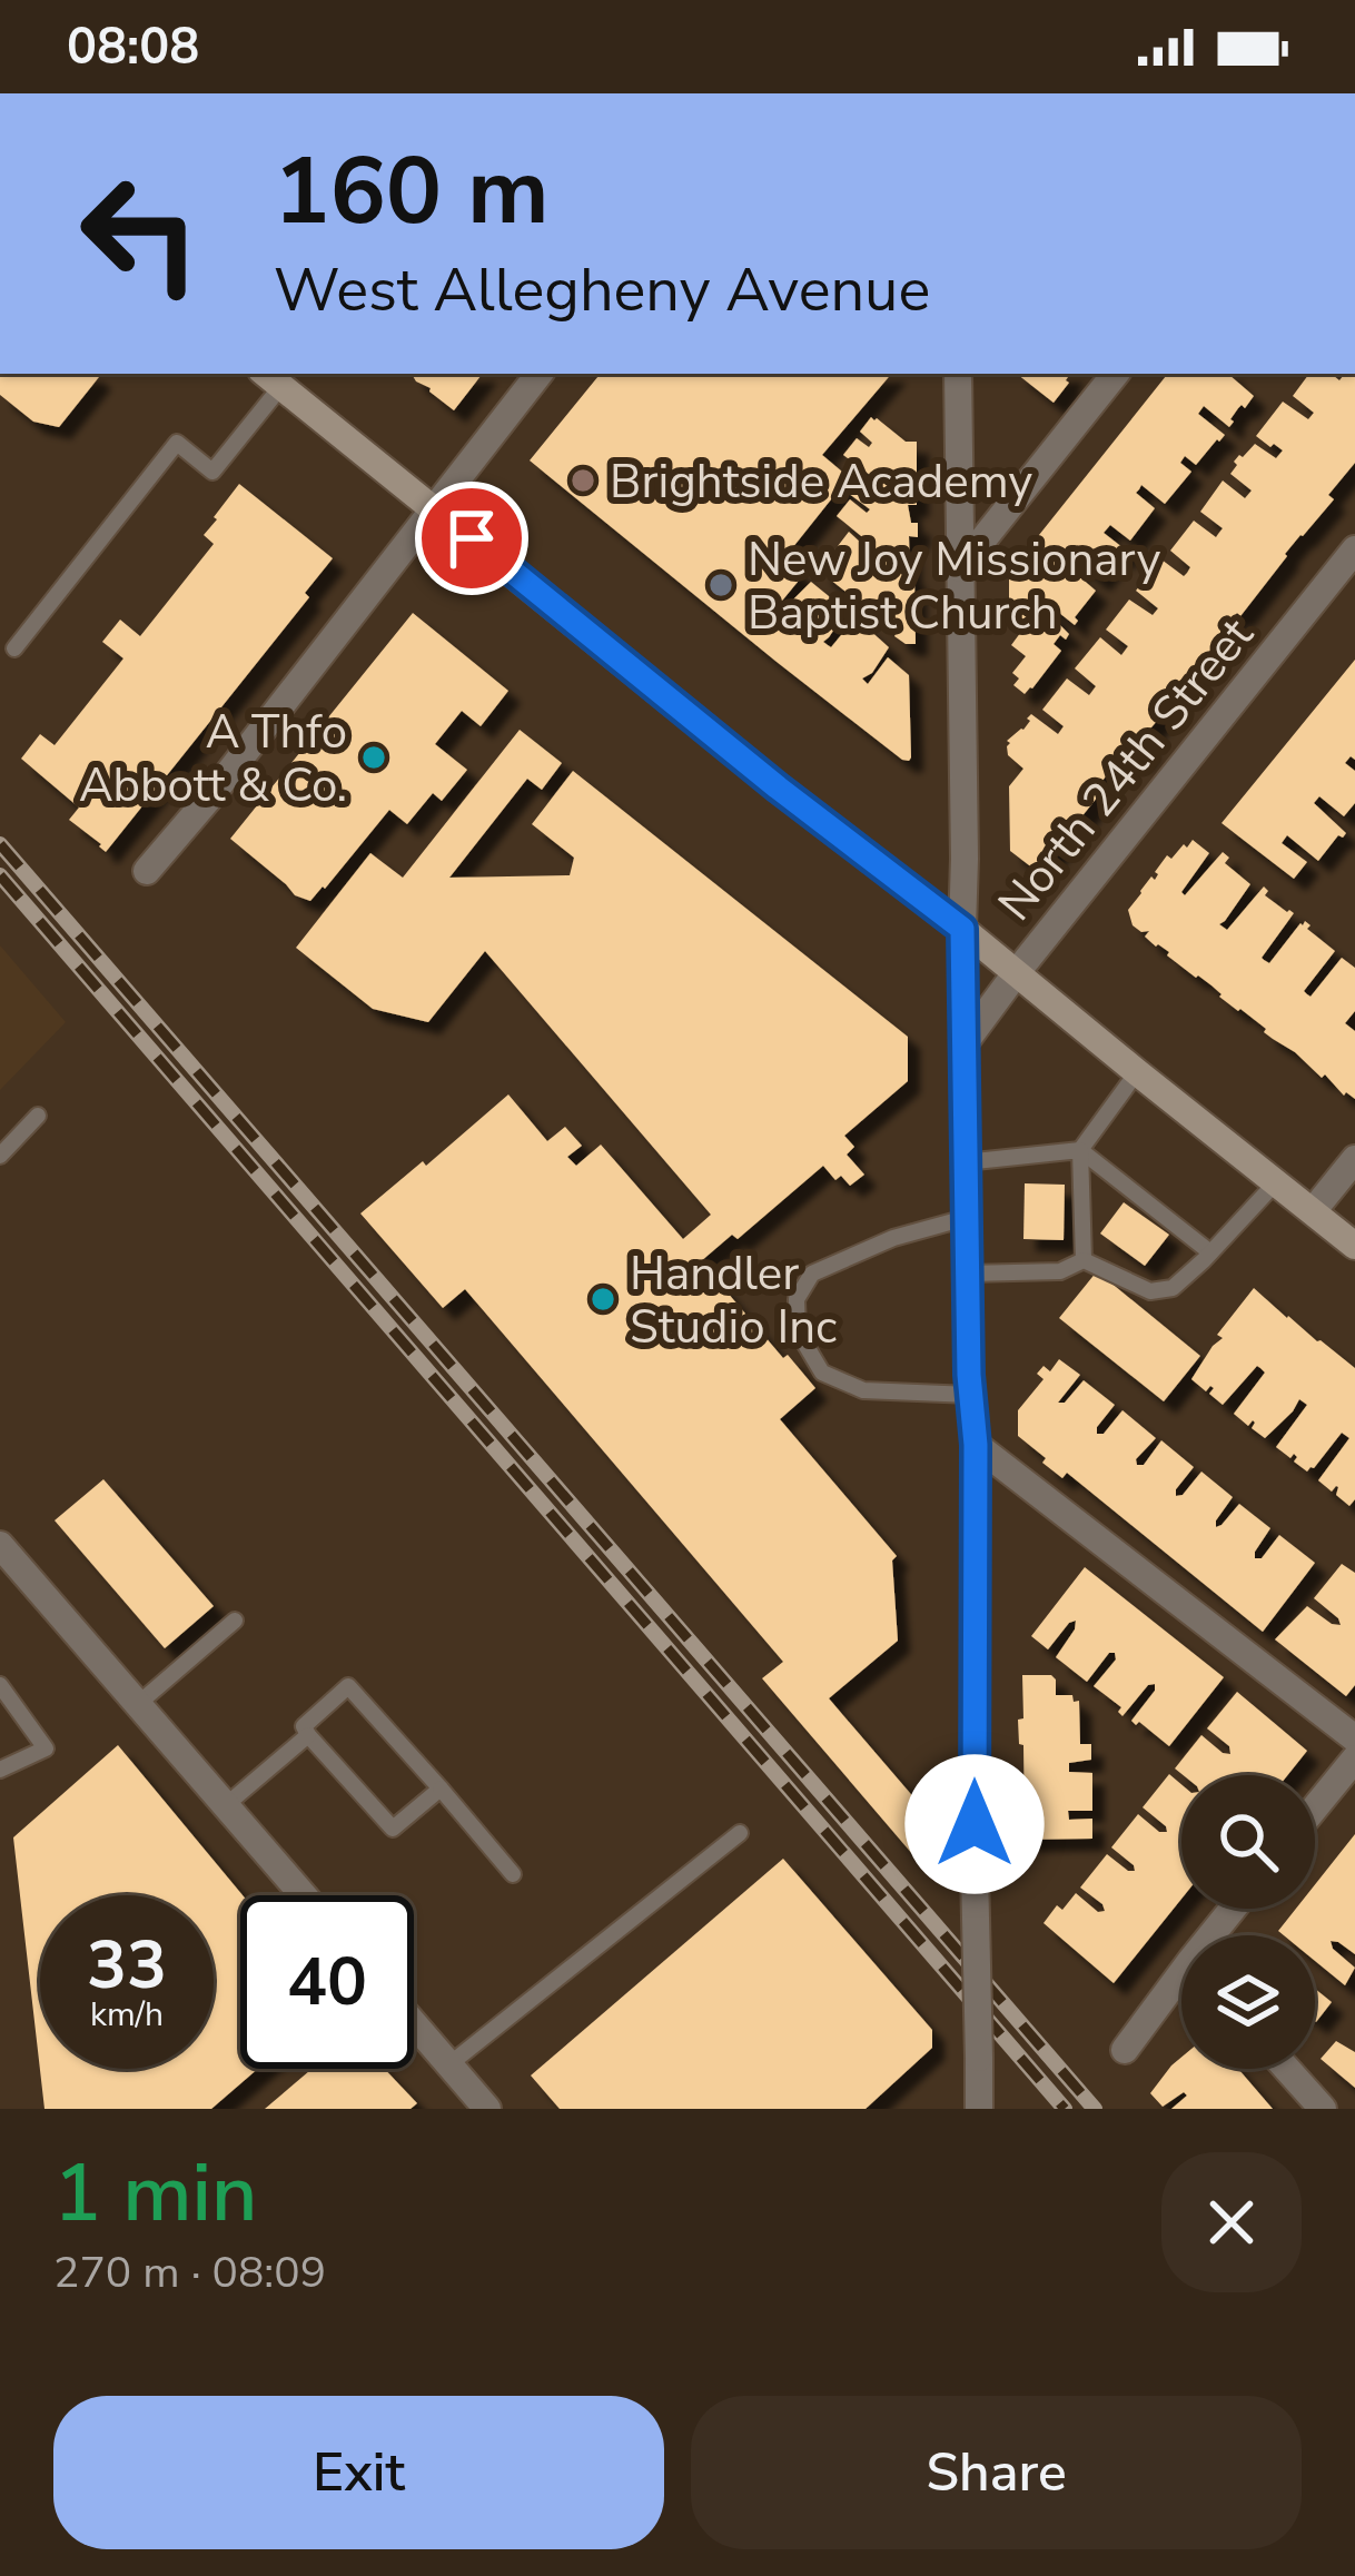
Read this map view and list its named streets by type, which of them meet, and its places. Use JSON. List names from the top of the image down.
{
  "streets": {
    "street": ["North 24th Street"]
  },
  "places": [
    "Brightside Academy",
    "New Joy Missionary Baptist Church",
    "A Thfo Abbott & Co.",
    "Handler Studio Inc"
  ],
  "page": {
    "status": "08:08",
    "turn": ["160 m", "West Allegheny Avenue"],
    "speed": "33 km/h",
    "limit": "40",
    "heading": ["1 min", "270 m · 08:09"],
    "buttons": ["Exit", "Share"]
  }
}
